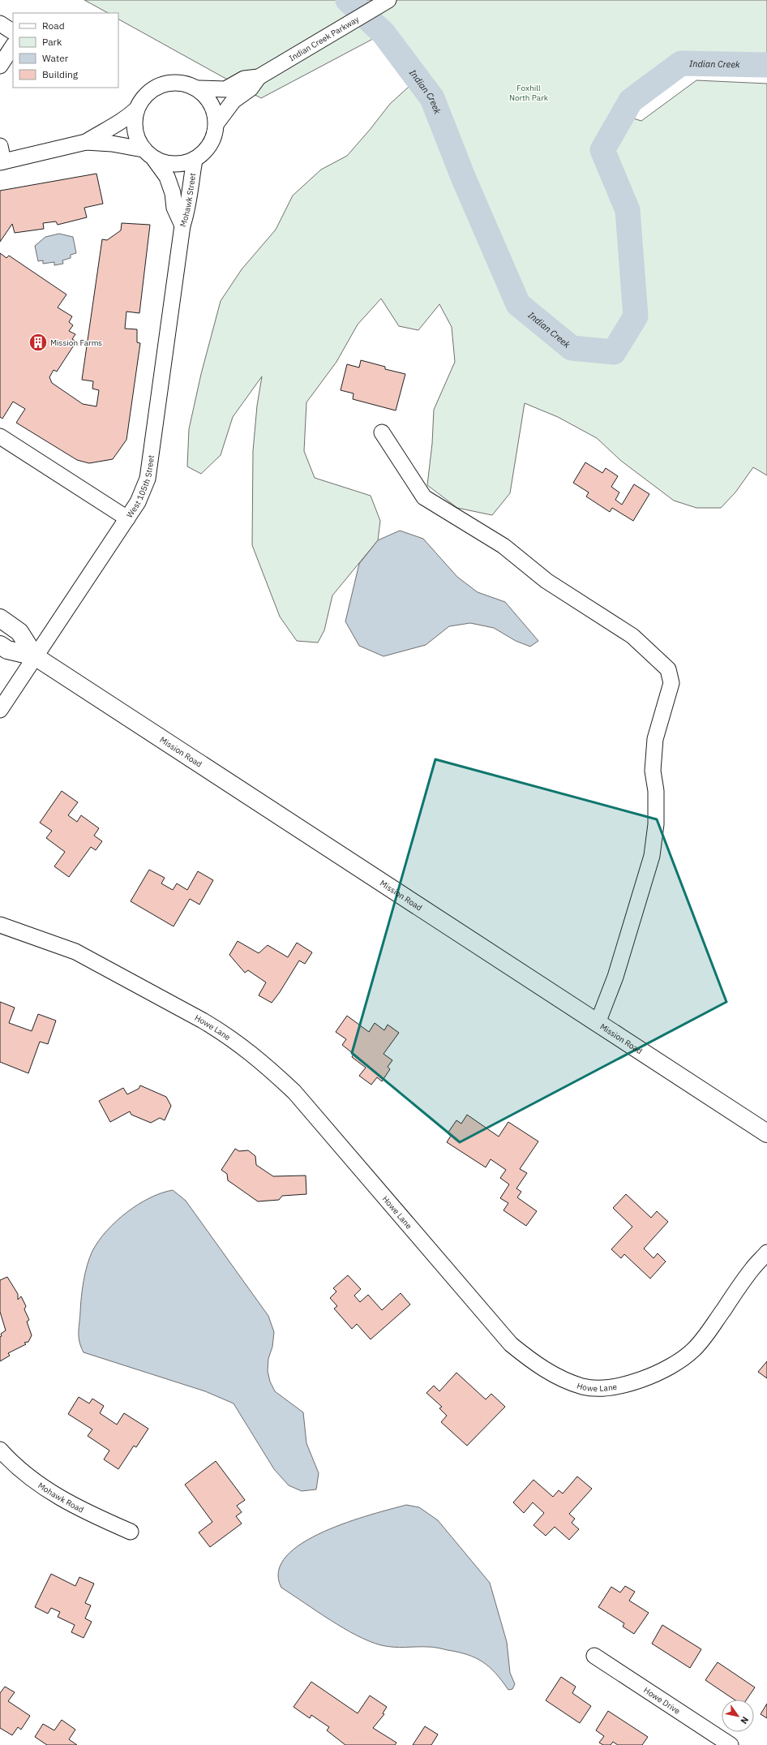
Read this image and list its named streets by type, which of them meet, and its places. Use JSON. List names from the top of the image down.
{
  "streets": {
    "main road": ["Mission Road"],
    "street": [
      "Indian Creek Parkway",
      "Mohawk Street",
      "West 105th Street",
      "Howe Lane",
      "Mohawk Road",
      "Howe Drive"
    ]
  },
  "crossings": [
    ["Indian Creek Parkway", "Mohawk Street"],
    ["Mohawk Street", "West 105th Street"],
    ["West 105th Street", "Mission Road"]
  ],
  "water": ["Indian Creek"],
  "parks": ["Foxhill North Park"],
  "places": {
    "building": ["Mission Farms"]
  },
  "legend": [
    "Road",
    "Park",
    "Water",
    "Building"
  ],
  "north": "bottom right"
}
